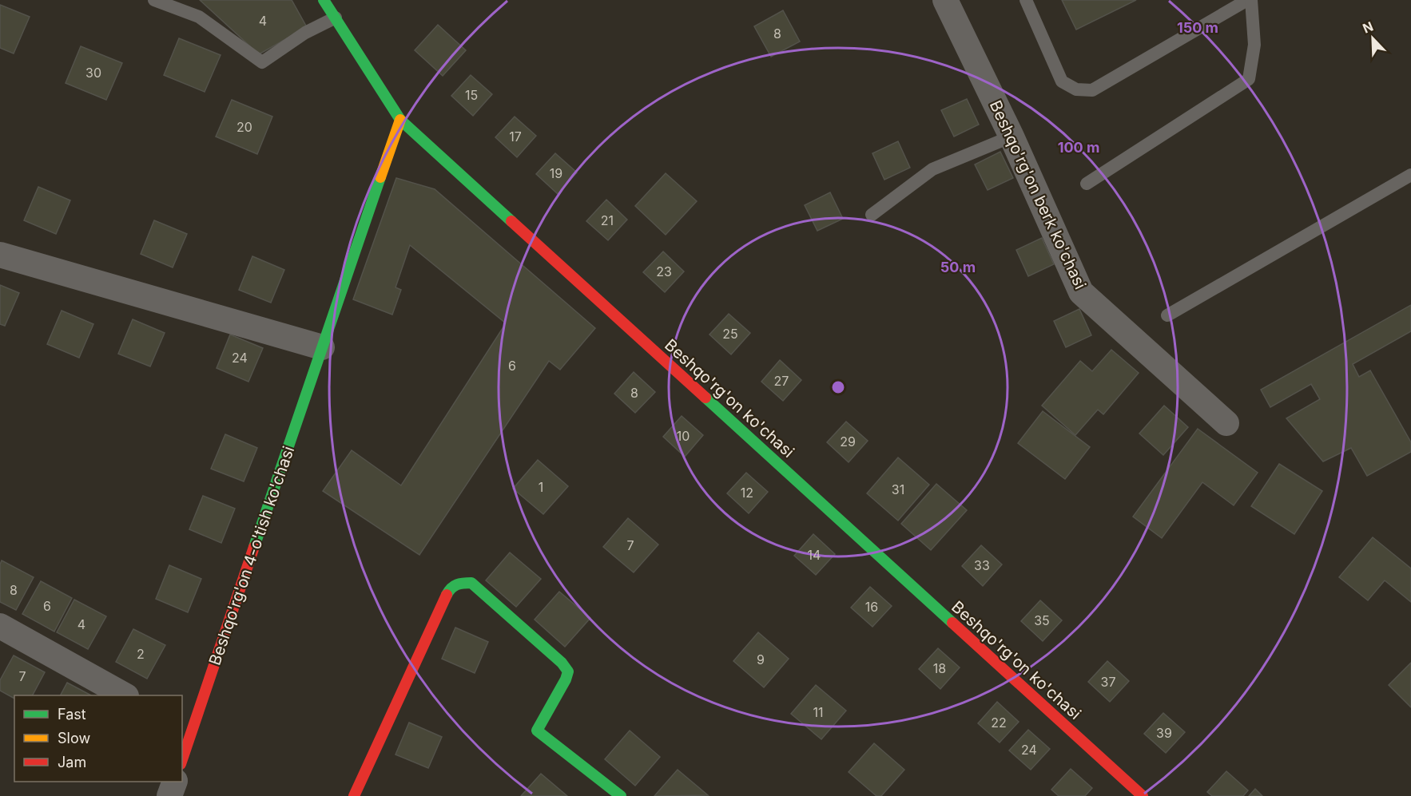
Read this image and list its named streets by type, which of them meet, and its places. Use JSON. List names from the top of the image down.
{
  "streets": {
    "street": ["Beshqo'rg'on berk ko'chasi", "Beshqo'rg'on ko'chasi", "Beshqo'rg'on 4-o'tish ko'chasi"]
  },
  "crossings": [
    ["Beshqo'rg'on ko'chasi", "Beshqo'rg'on 4-o'tish ko'chasi"]
  ],
  "house_numbers": [
    "4",
    "8",
    "30",
    "15",
    "20",
    "17",
    "19",
    "21",
    "23",
    "25",
    "24",
    "6",
    "27",
    "8",
    "10",
    "29",
    "1",
    "31",
    "12",
    "7",
    "14",
    "33",
    "8",
    "6",
    "16",
    "35",
    "4",
    "2",
    "9",
    "18",
    "7",
    "37",
    "11",
    "22",
    "39",
    "24"
  ],
  "legend": ["Fast", "Slow", "Jam"],
  "north": "top left",
  "rings": ["150 m", "100 m", "50 m"]
}
